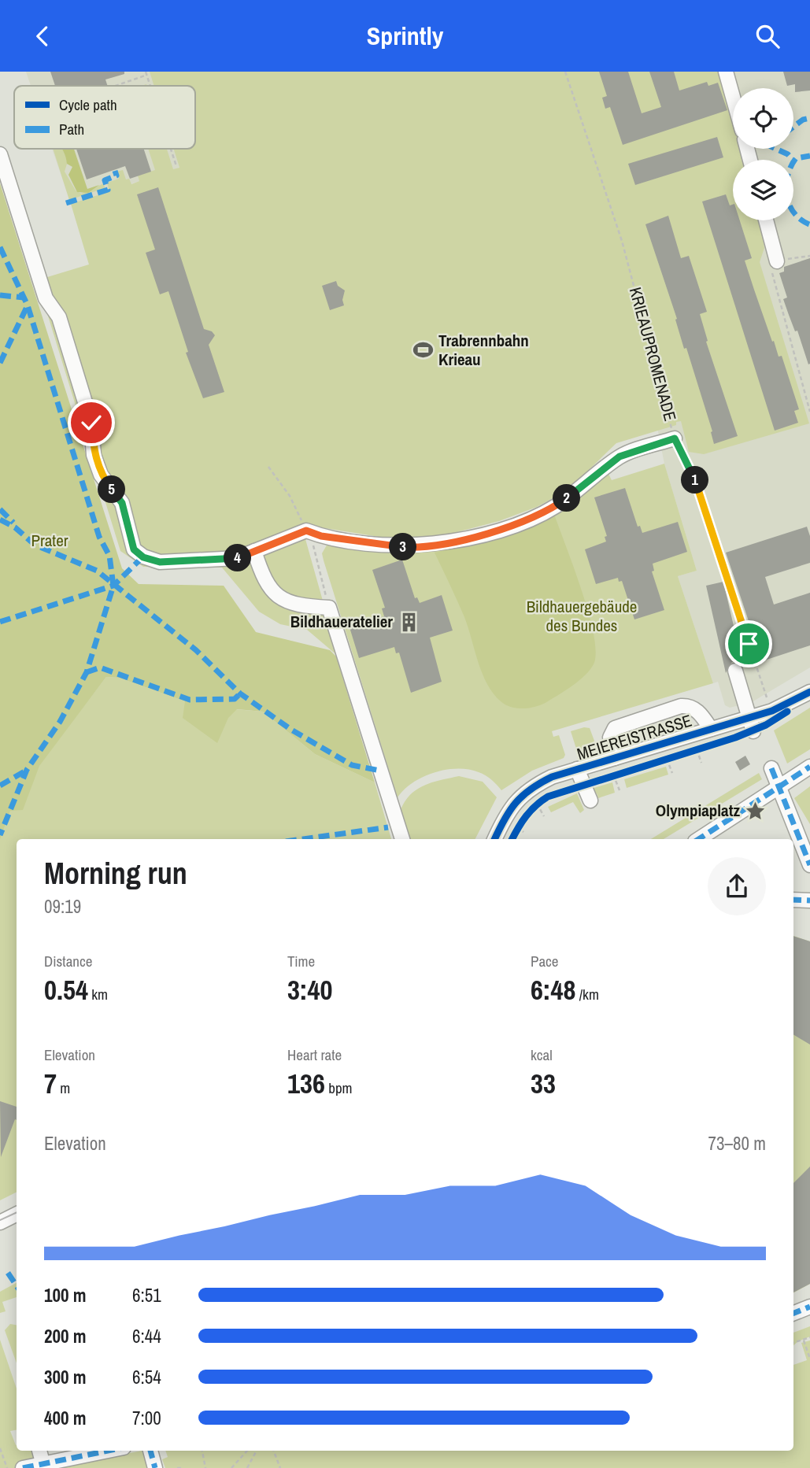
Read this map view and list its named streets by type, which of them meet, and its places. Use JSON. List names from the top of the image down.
{
  "streets": {
    "street": ["MEIEREISTRASSE"],
    "path": ["KRIEAUPROMENADE"]
  },
  "parks": ["Prater", "Bildhauergebäude des Bundes"],
  "places": {
    "sports": ["Trabrennbahn Krieau"],
    "building": ["Bildhaueratelier"],
    "place": ["Olympiaplatz"]
  },
  "legend": ["Cycle path", "Path"],
  "page": {
    "header": "Sprintly",
    "pins": [
      "1",
      "5",
      "2",
      "3",
      "4"
    ],
    "heading": ["Morning run", "09:19"],
    "stats": [
      ["Distance", "0.54 km"],
      ["Time", "3:40"],
      ["Pace", "6:48 /km"],
      ["Elevation", "7 m"],
      ["Heart rate", "136 bpm"],
      ["kcal", "33"]
    ],
    "chart": ["Elevation", "73–80 m"],
    "list": [
      {
        "name": "100 m",
        "note": "6:51"
      },
      {
        "name": "200 m",
        "note": "6:44"
      },
      {
        "name": "300 m",
        "note": "6:54"
      },
      {
        "name": "400 m",
        "note": "7:00"
      }
    ]
  }
}
